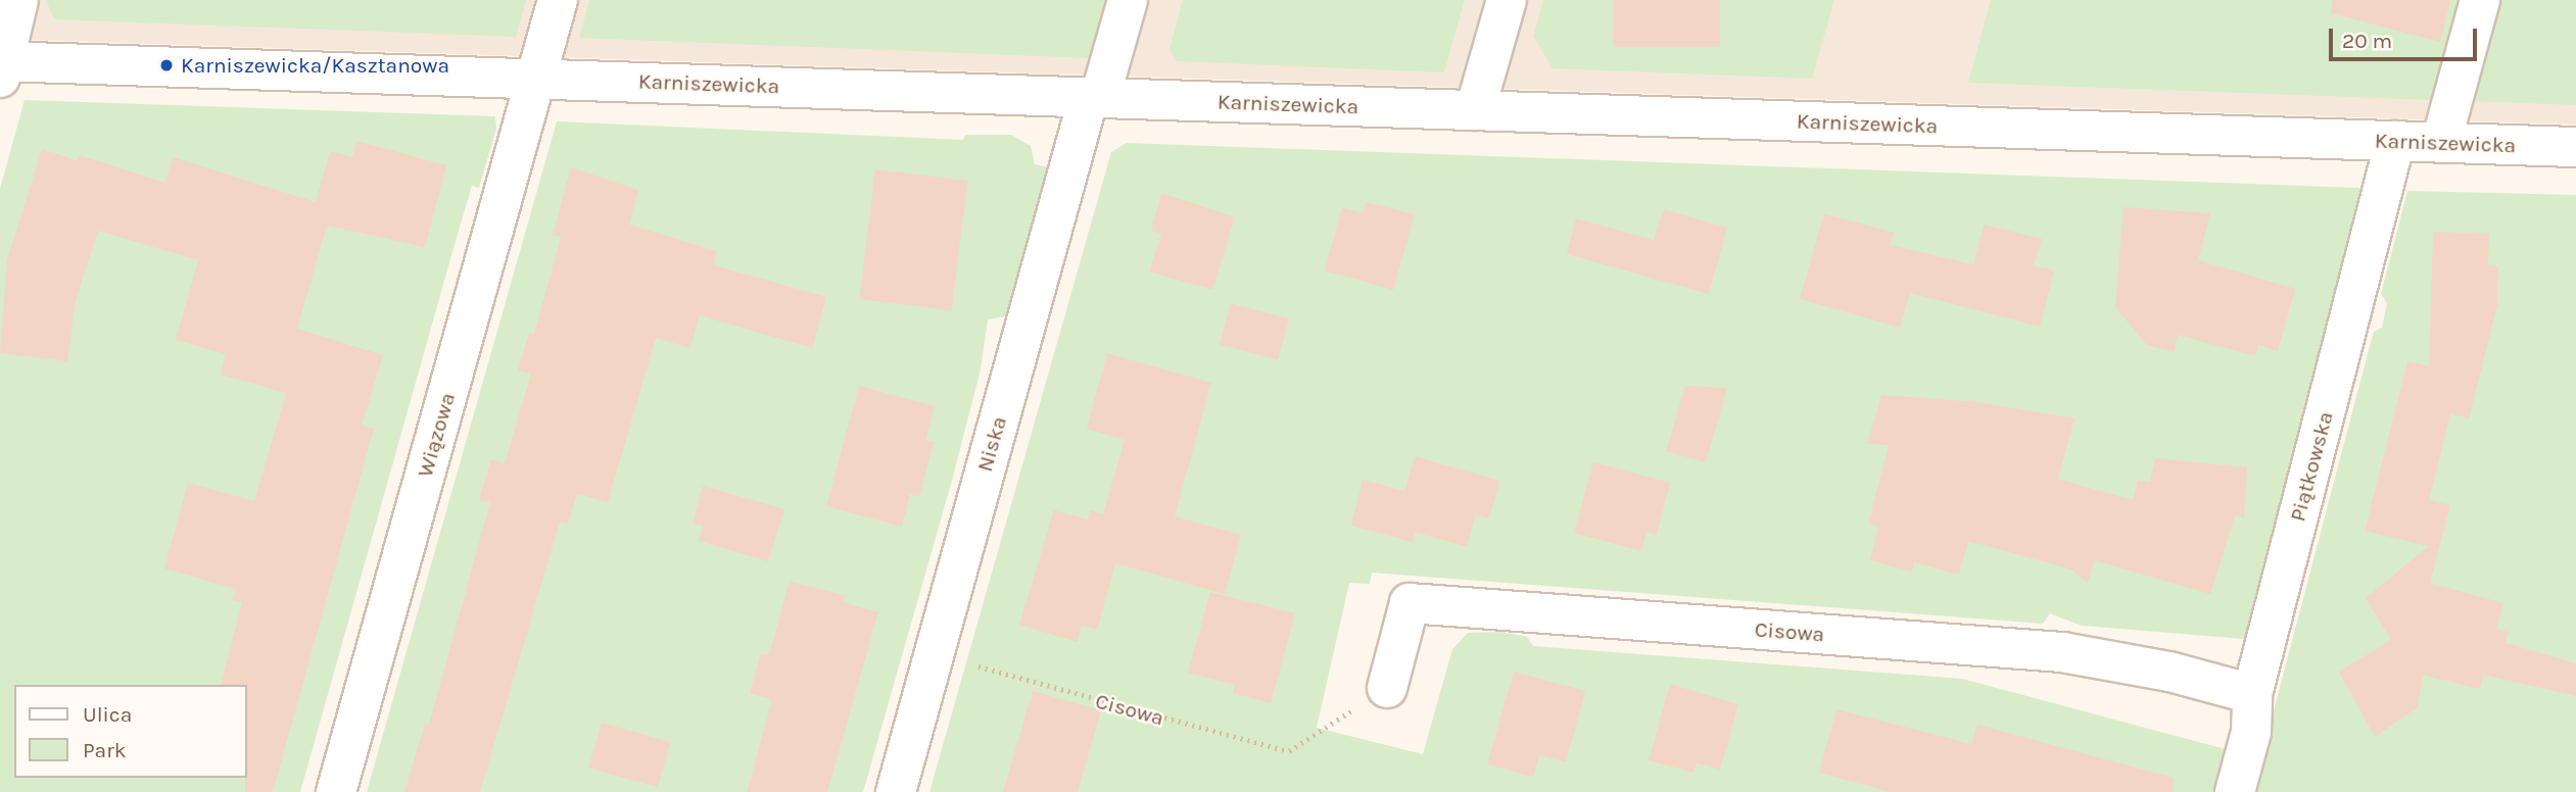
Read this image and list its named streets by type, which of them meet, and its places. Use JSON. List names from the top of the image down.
{
  "streets": {
    "street": [
      "Karniszewicka",
      "Wiązowa",
      "Niska",
      "Piątkowska",
      "Cisowa"
    ]
  },
  "crossings": [
    ["Karniszewicka", "Wiązowa"],
    ["Karniszewicka", "Niska"],
    ["Karniszewicka", "Piątkowska"],
    ["Niska", "Cisowa"],
    ["Piątkowska", "Cisowa"]
  ],
  "places": ["Karniszewicka/Kasztanowa"],
  "legend": ["Ulica", "Park"],
  "scale_bar": "20 m"
}
